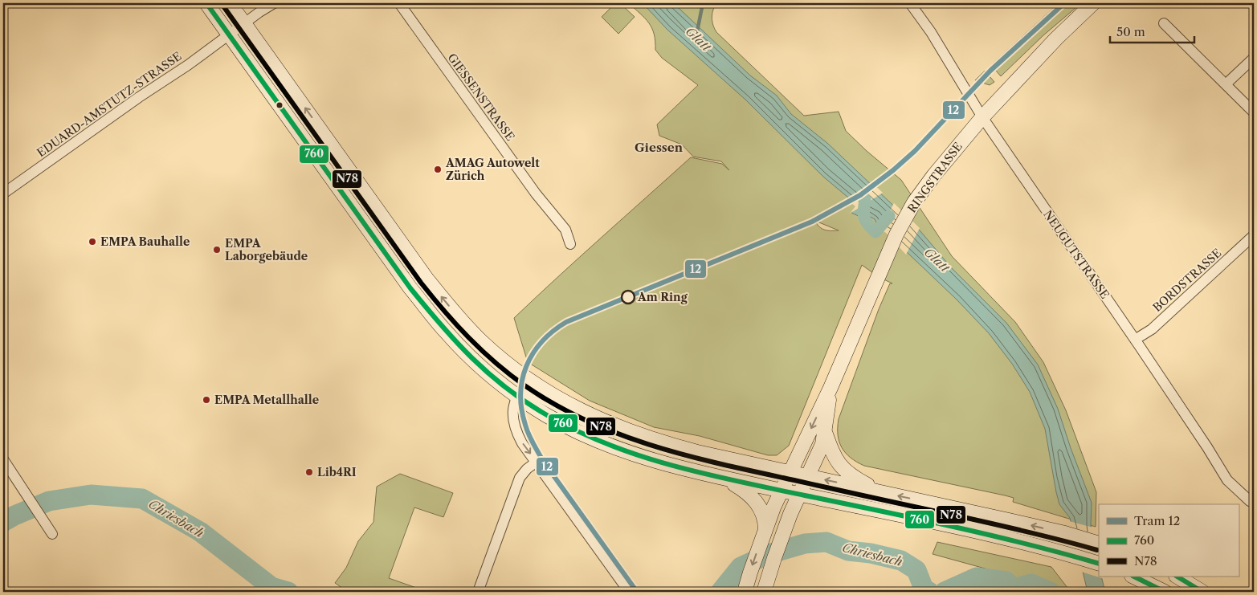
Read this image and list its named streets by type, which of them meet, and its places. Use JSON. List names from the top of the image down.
{
  "streets": {
    "main road": ["RINGSTRASSE"],
    "street": [
      "GIESSENSTRASSE",
      "EDUARD-AMSTUTZ-STRASSE",
      "NEUGUTSTRASSE",
      "BORDSTRASSE"
    ]
  },
  "crossings": [
    ["RINGSTRASSE", "NEUGUTSTRASSE"],
    ["NEUGUTSTRASSE", "BORDSTRASSE"]
  ],
  "districts": ["Giessen"],
  "water": ["Glatt", "Chriesbach"],
  "places": [
    "AMAG Autowelt Zürich",
    "EMPA Bauhalle",
    "EMPA Laborgebäude",
    "Am Ring",
    "EMPA Metallhalle",
    "Lib4RI"
  ],
  "lines": ["tram line 12", "transit line 760", "transit line N78"],
  "legend": ["Tram 12", "760", "N78"],
  "scale_bar": "50 m"
}
